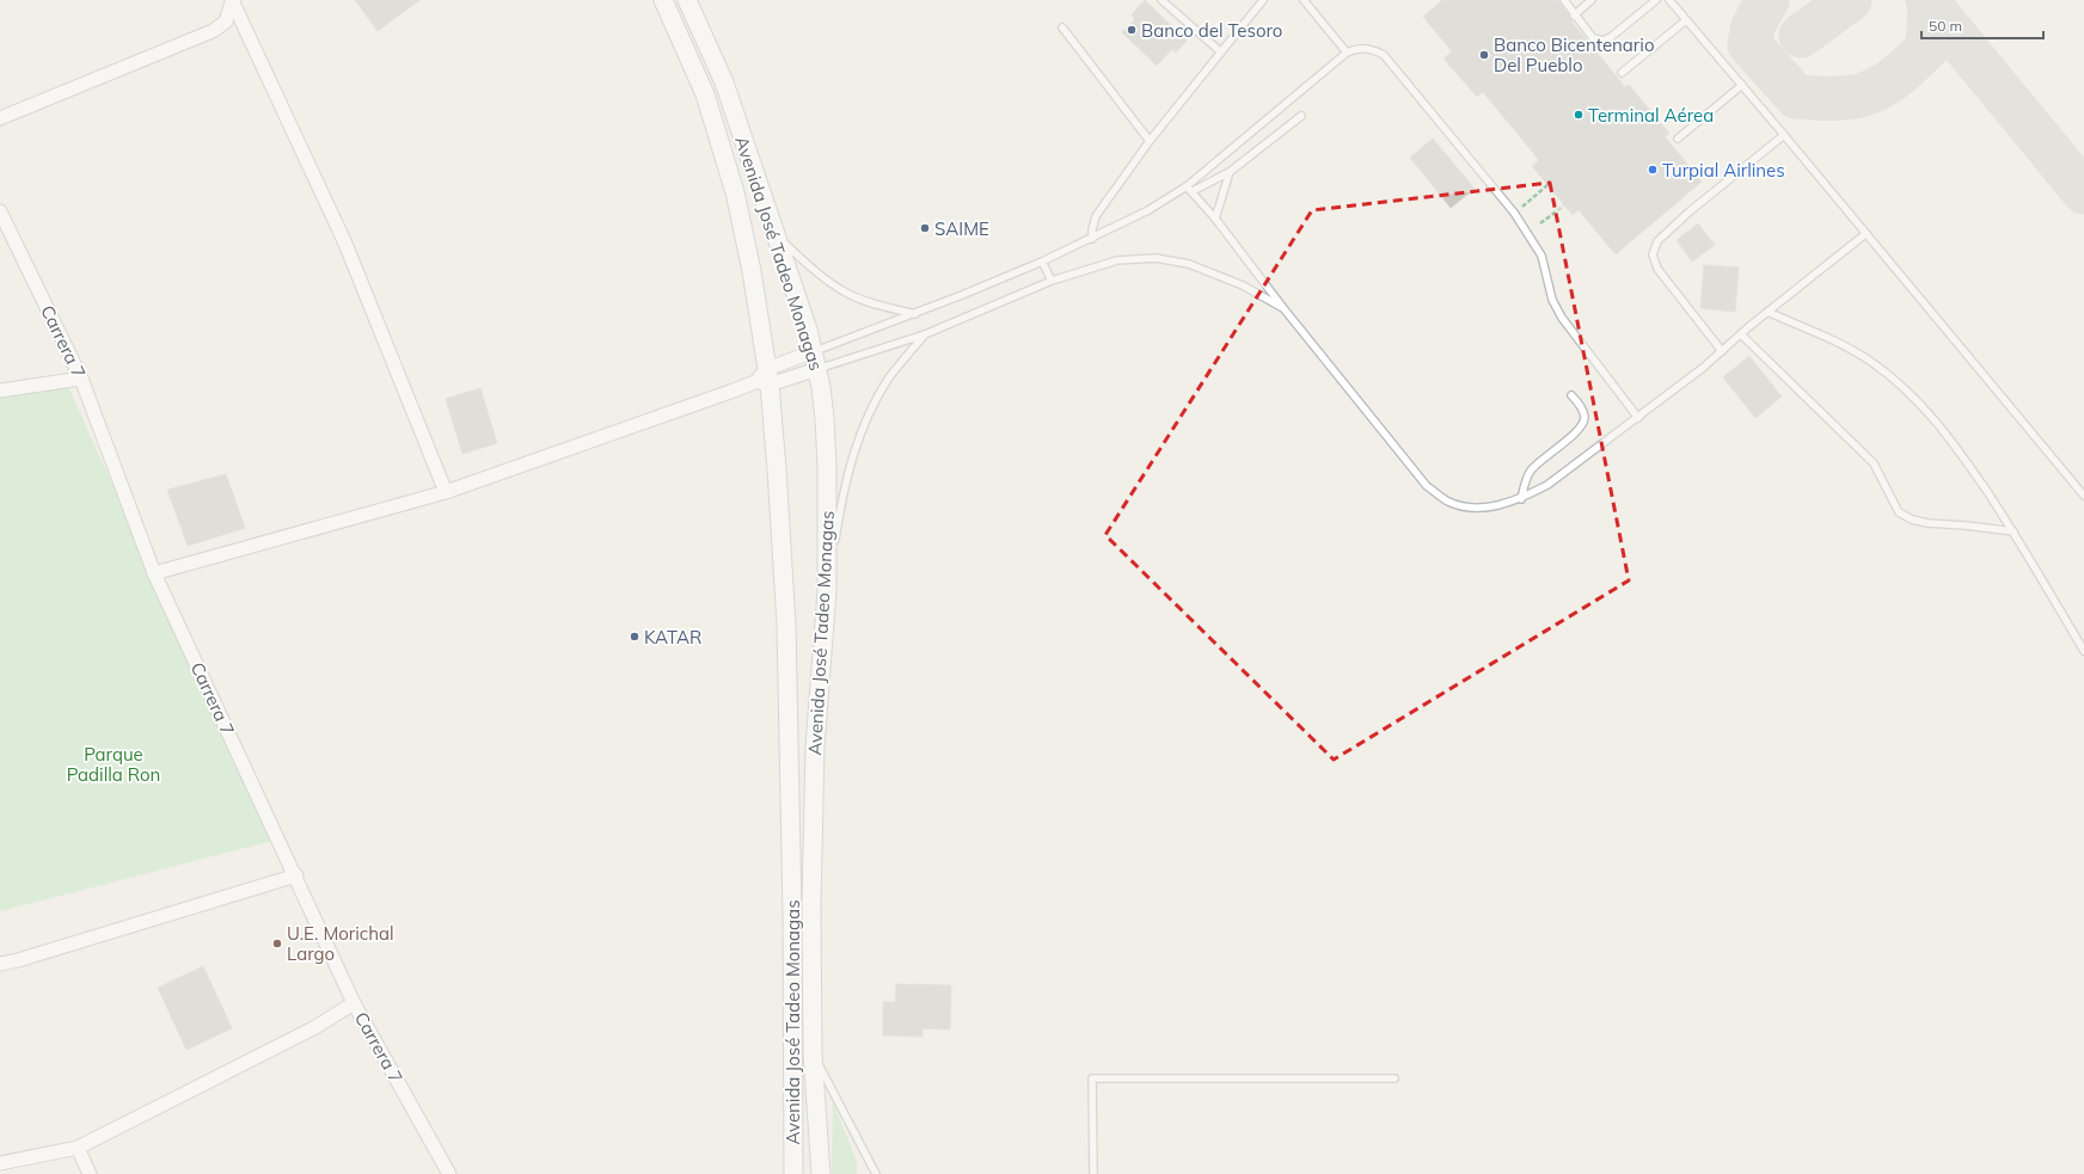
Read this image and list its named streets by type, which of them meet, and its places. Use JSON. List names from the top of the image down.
{
  "streets": {
    "main road": ["Avenida José Tadeo Monagas"],
    "street": ["Carrera 7"]
  },
  "parks": ["Parque Padilla Ron"],
  "places": [
    "Banco del Tesoro",
    "Banco Bicentenario Del Pueblo",
    "Terminal Aérea",
    "Turpial Airlines",
    "SAIME",
    "KATAR",
    "U.E. Morichal Largo"
  ],
  "scale_bar": "50 m"
}
